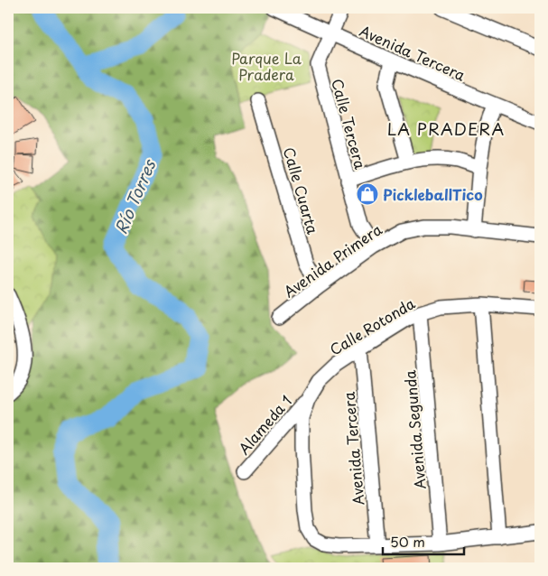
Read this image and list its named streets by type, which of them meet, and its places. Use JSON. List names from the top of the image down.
{
  "streets": {
    "street": [
      "Avenida Tercera",
      "Calle Tercera",
      "Calle Cuarta",
      "Avenida Primera",
      "Calle Rotonda",
      "Alameda 1",
      "Avenida Segunda"
    ]
  },
  "crossings": [
    ["Avenida Tercera", "Calle Tercera"],
    ["Avenida Tercera", "Calle Rotonda"],
    ["Calle Tercera", "Avenida Primera"],
    ["Calle Cuarta", "Avenida Primera"],
    ["Calle Rotonda", "Alameda 1"],
    ["Calle Rotonda", "Avenida Segunda"]
  ],
  "districts": ["LA PRADERA"],
  "water": ["Río Torres"],
  "parks": ["Parque La Pradera"],
  "places": {
    "shop": ["PickleballTico"]
  },
  "scale_bar": "50 m"
}
